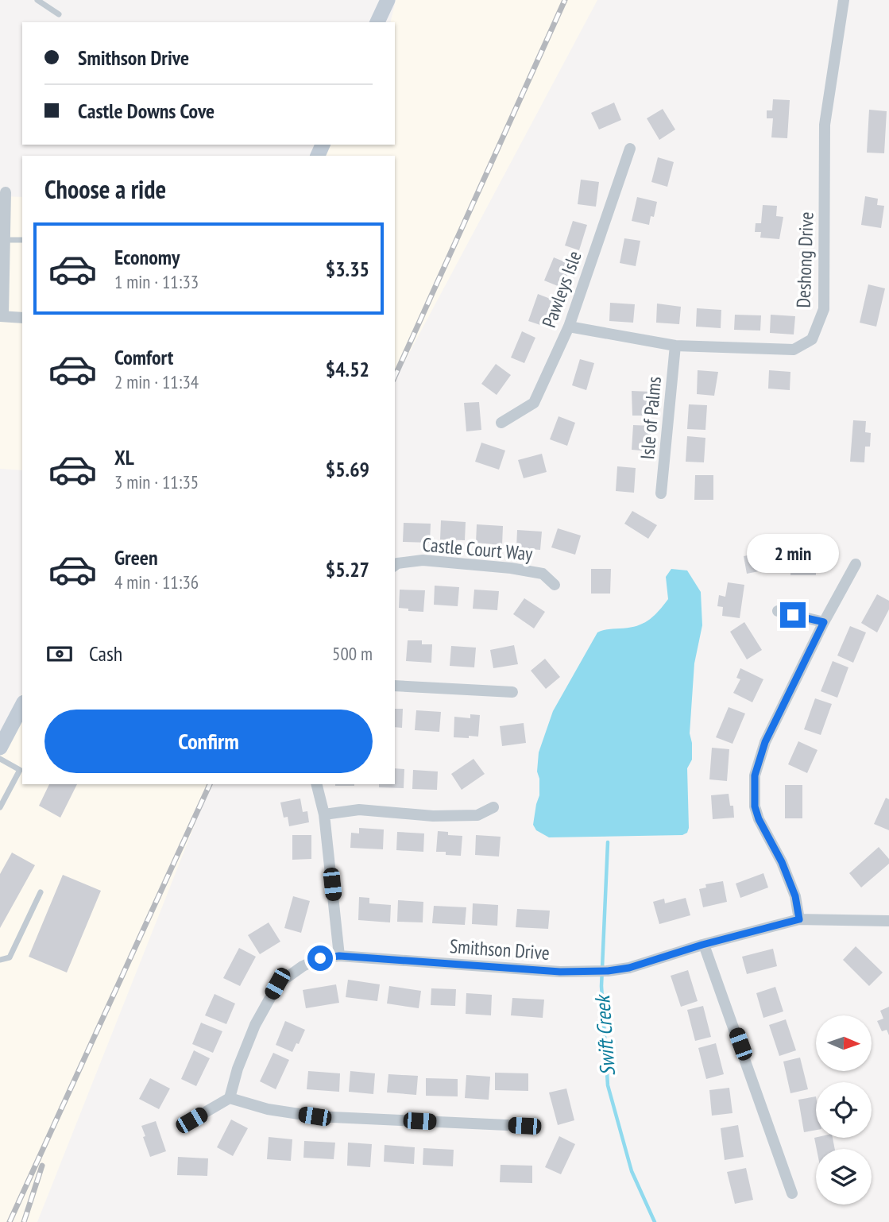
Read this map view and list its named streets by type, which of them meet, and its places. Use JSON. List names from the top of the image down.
{
  "streets": {
    "street": [
      "Deshong Drive",
      "Pawleys Isle",
      "Isle of Palms",
      "Castle Court Way",
      "Smithson Drive"
    ]
  },
  "crossings": [
    ["Deshong Drive", "Pawleys Isle"],
    ["Deshong Drive", "Isle of Palms"]
  ],
  "water": ["Swift Creek"],
  "north": "right",
  "page": {
    "banner": ["Smithson Drive", "Castle Downs Cove"],
    "heading": "Choose a ride",
    "list": [
      {
        "name": "Economy",
        "note": "1 min · 11:33",
        "value": "$3.35"
      },
      {
        "name": "Comfort",
        "note": "2 min · 11:34",
        "value": "$4.52"
      },
      {
        "name": "XL",
        "note": "3 min · 11:35",
        "value": "$5.69"
      },
      {
        "name": "Green",
        "note": "4 min · 11:36",
        "value": "$5.27"
      }
    ],
    "bubble": "2 min",
    "pay": ["Cash", "500 m"],
    "buttons": "Confirm"
  }
}
